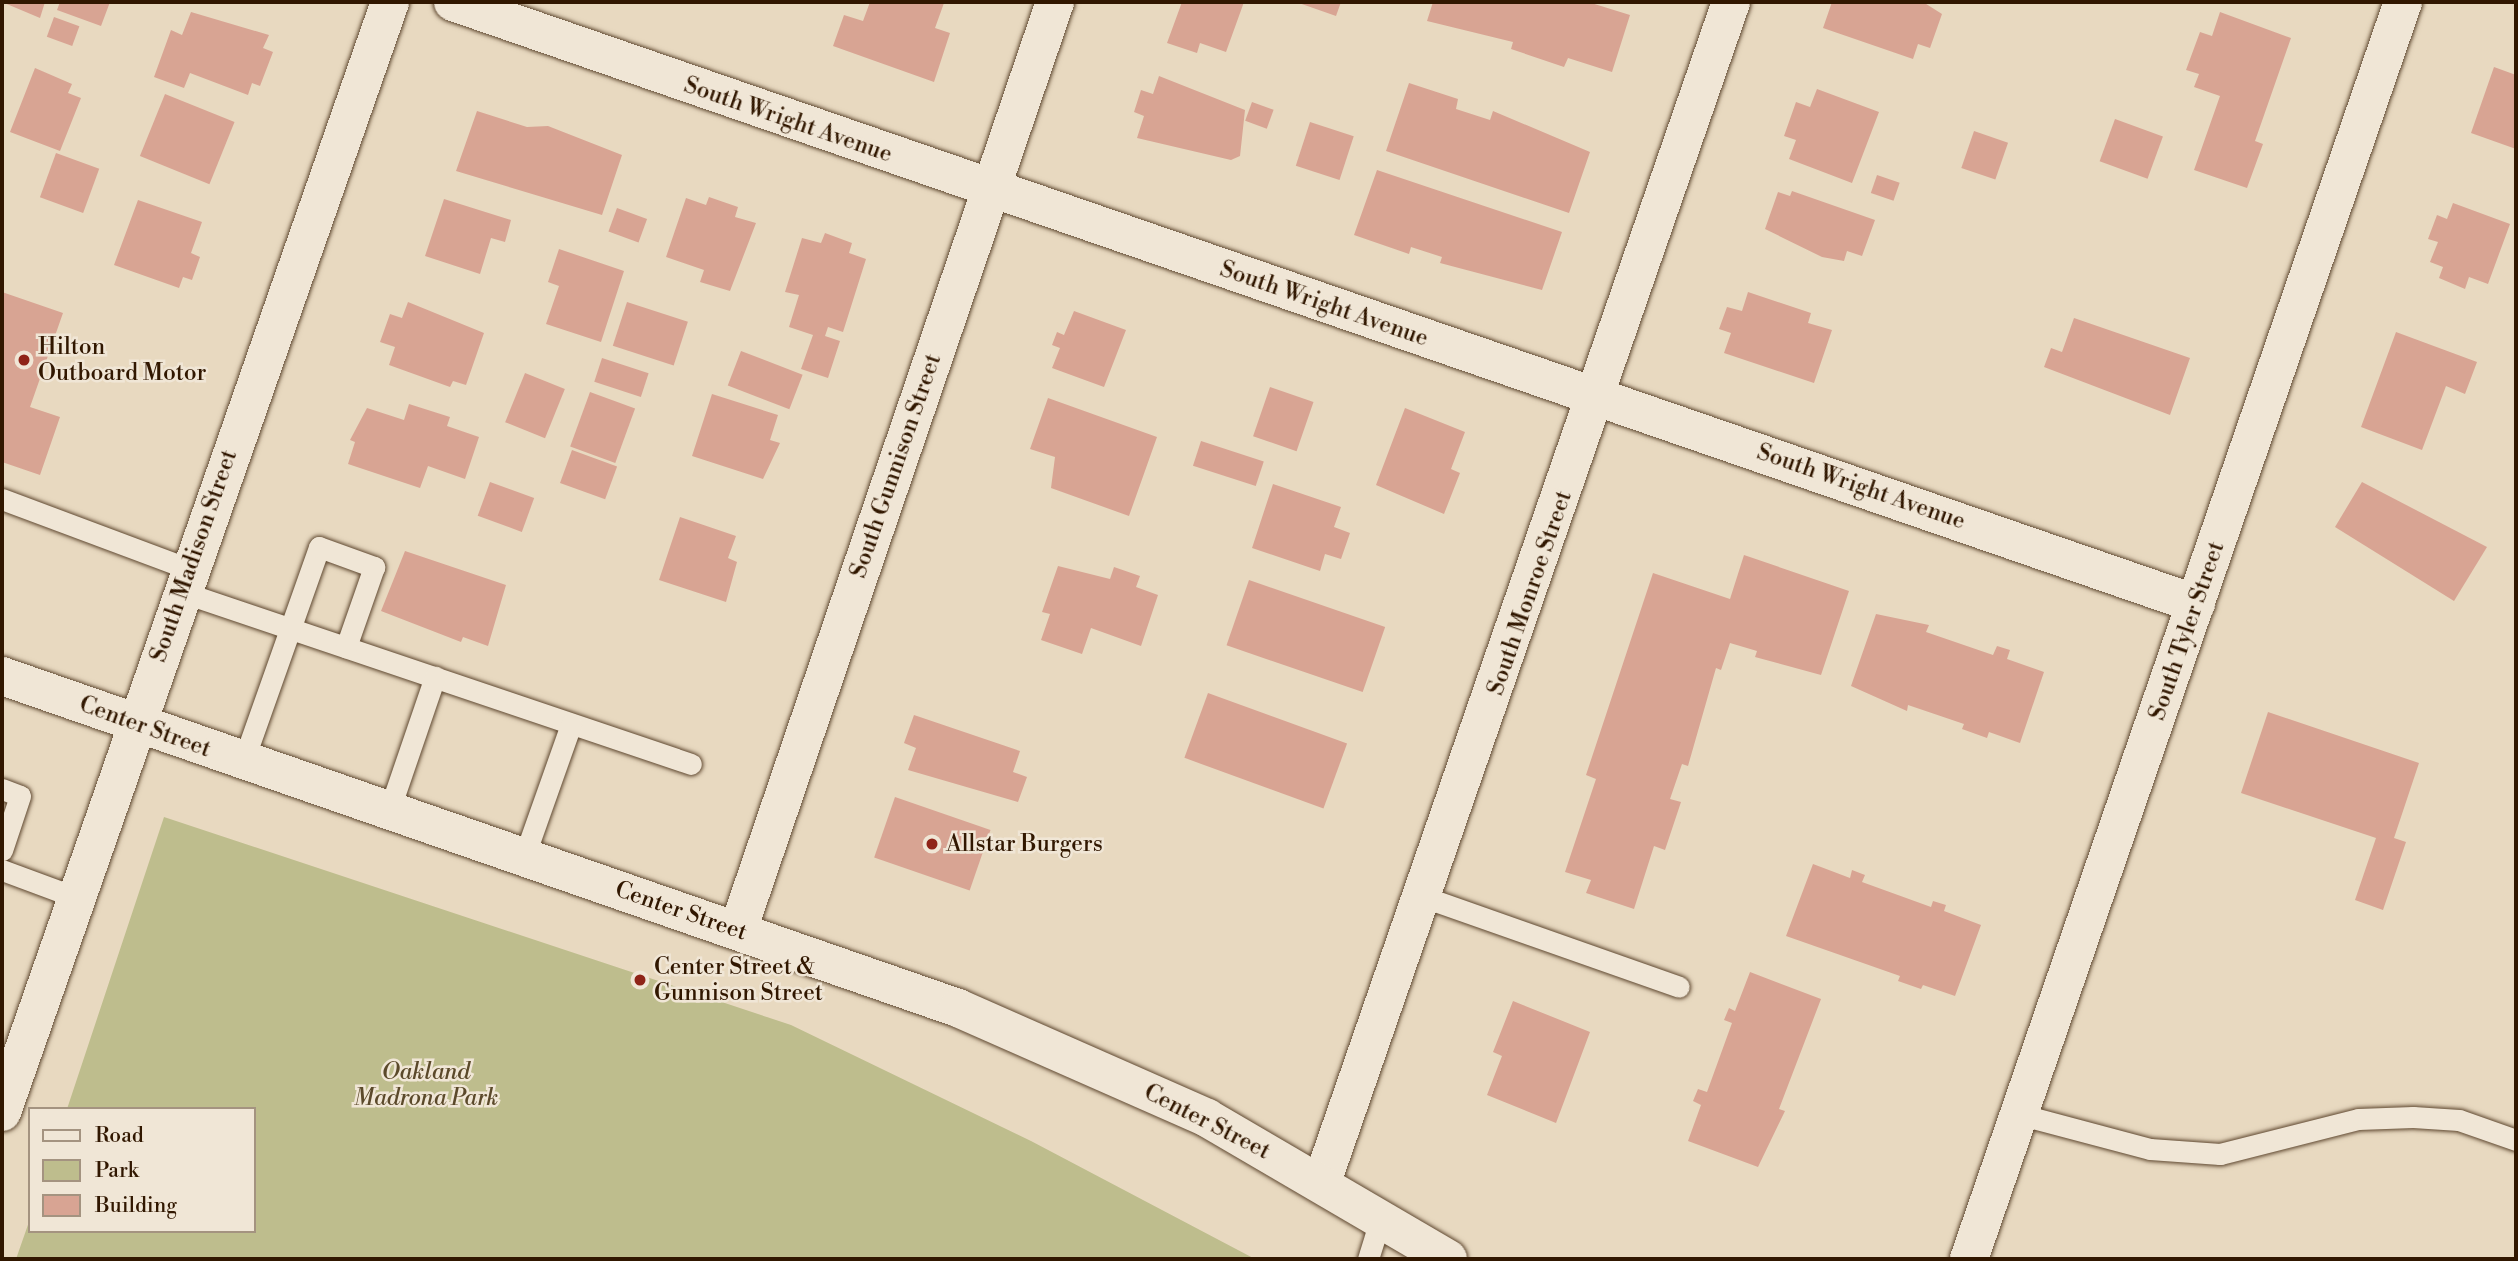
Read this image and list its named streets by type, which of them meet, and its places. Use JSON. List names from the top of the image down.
{
  "streets": {
    "street": [
      "South Wright Avenue",
      "South Gunnison Street",
      "South Madison Street",
      "South Monroe Street",
      "South Tyler Street",
      "Center Street"
    ]
  },
  "crossings": [
    ["South Wright Avenue", "South Gunnison Street"],
    ["South Wright Avenue", "South Monroe Street"],
    ["South Wright Avenue", "South Tyler Street"],
    ["South Gunnison Street", "Center Street"],
    ["South Madison Street", "Center Street"],
    ["South Monroe Street", "Center Street"]
  ],
  "parks": ["Oakland Madrona Park"],
  "places": ["Hilton Outboard Motor", "Allstar Burgers", "Center Street & Gunnison Street"],
  "legend": ["Road", "Park", "Building"]
}
